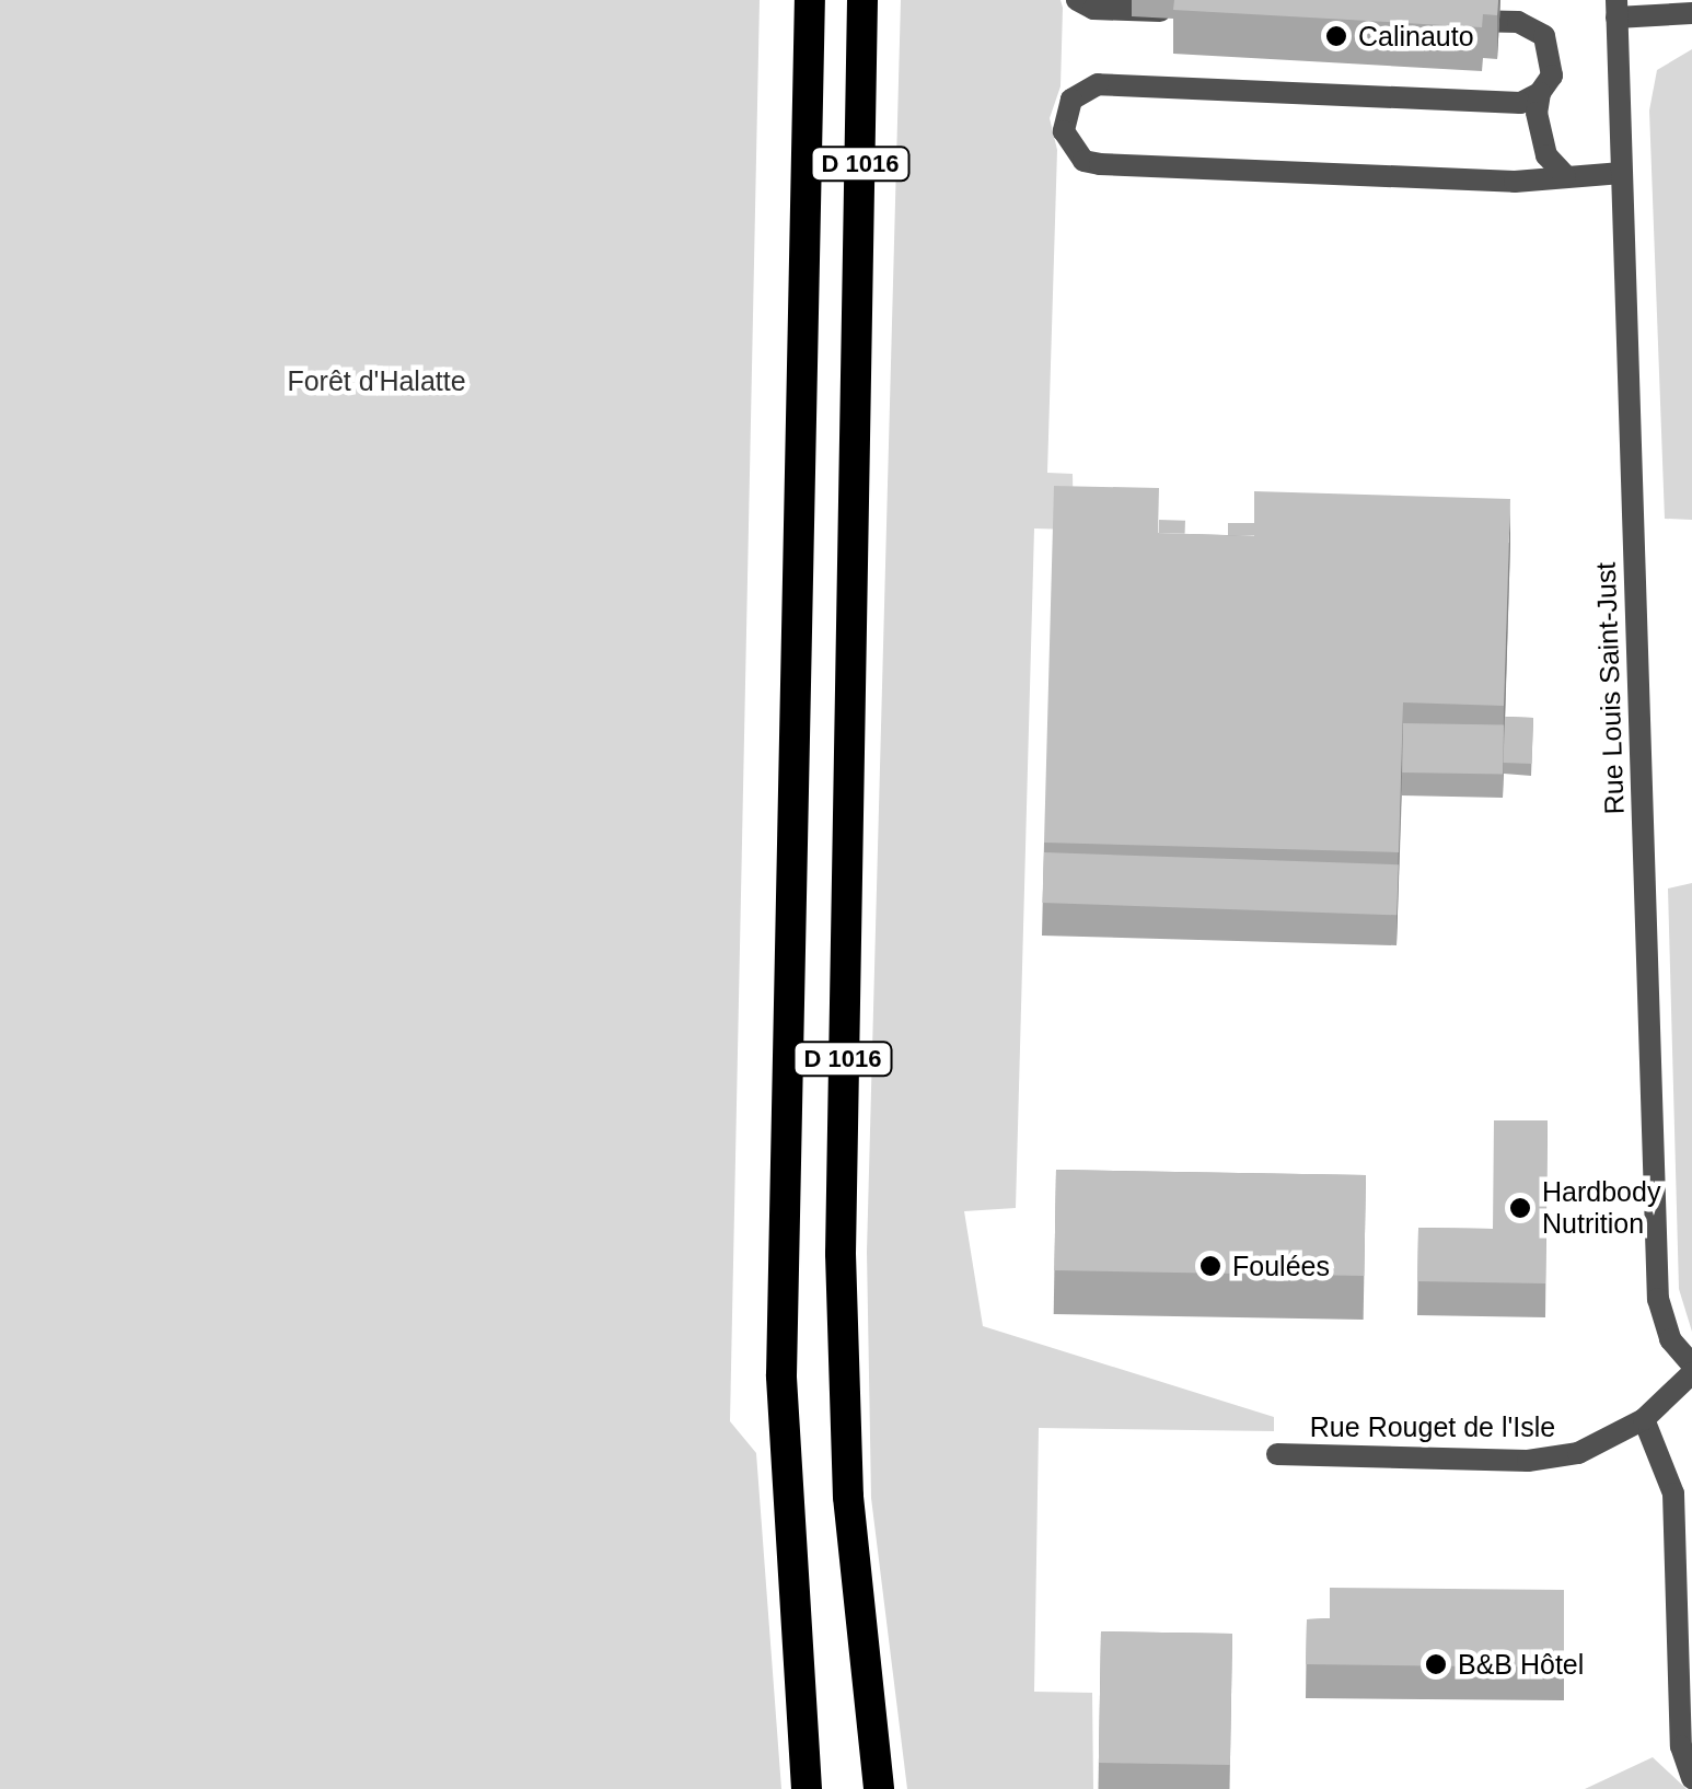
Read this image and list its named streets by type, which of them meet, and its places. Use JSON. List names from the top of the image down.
{
  "streets": {
    "highway": ["D 1016"],
    "street": ["Rue Louis Saint-Just", "Rue Rouget de l'Isle"]
  },
  "crossings": [
    ["Rue Louis Saint-Just", "Rue Rouget de l'Isle"]
  ],
  "parks": ["Forêt d'Halatte"],
  "places": [
    "Calinauto",
    "Hardbody Nutrition",
    "Foulées",
    "B&B Hôtel"
  ]
}
